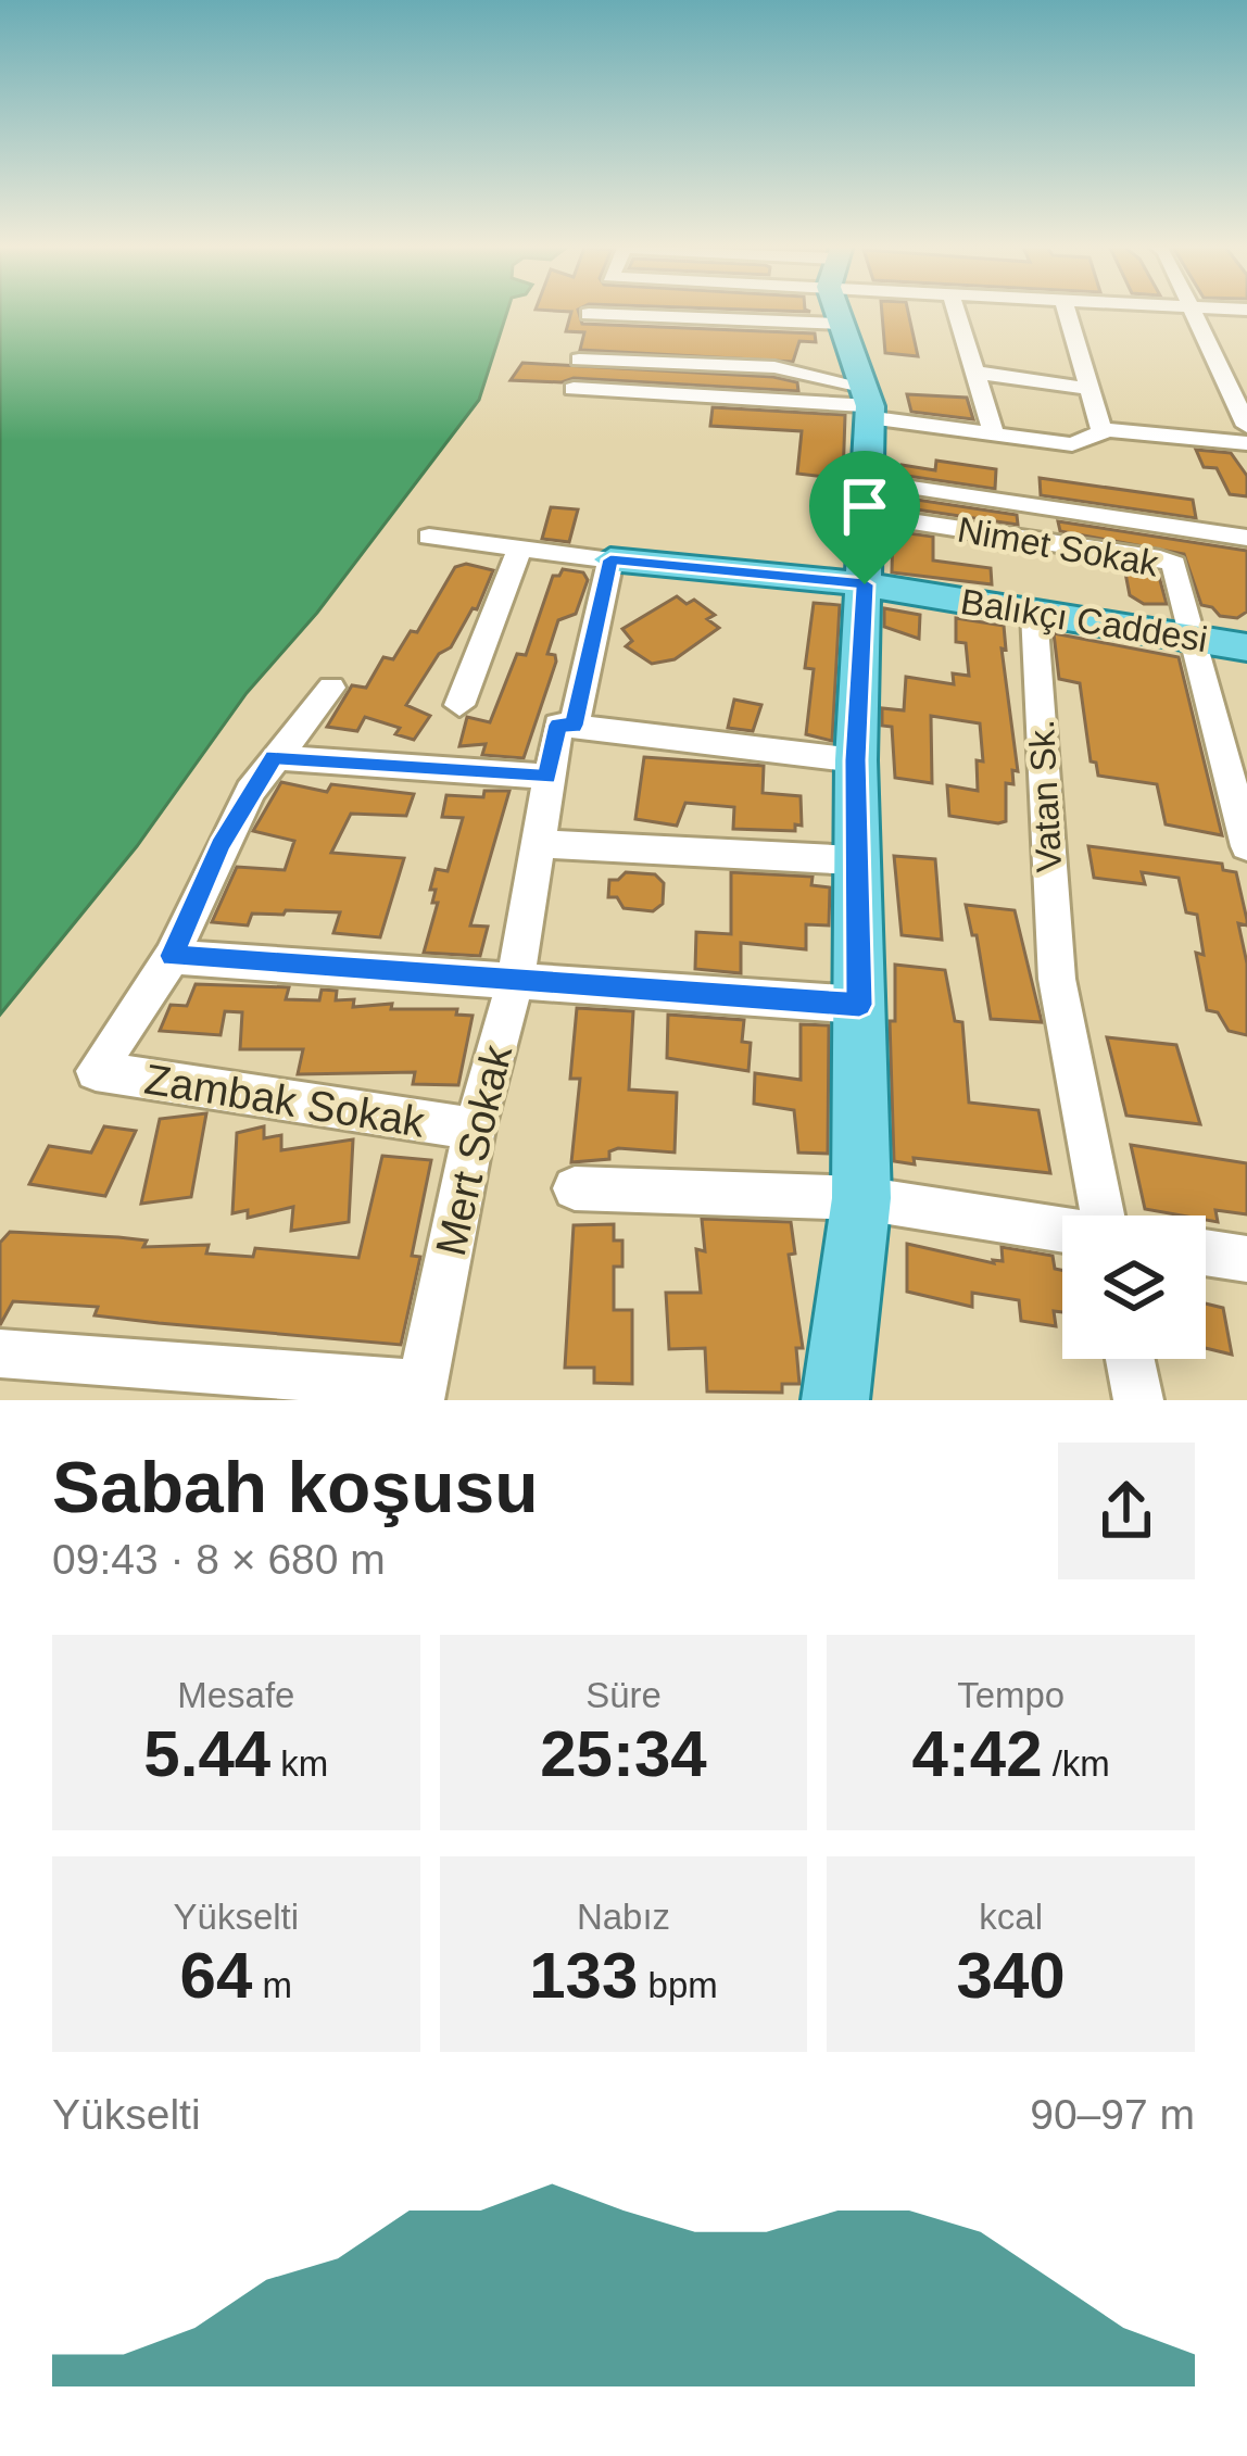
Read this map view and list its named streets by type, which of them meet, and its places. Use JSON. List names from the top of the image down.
{
  "streets": {
    "main road": ["Balıkçı Caddesi"],
    "street": [
      "Nimet Sokak",
      "Vatan Sk.",
      "Zambak Sokak",
      "Mert Sokak"
    ]
  },
  "crossings": [
    ["Nimet Sokak", "Balıkçı Caddesi"],
    ["Balıkçı Caddesi", "Vatan Sk."],
    ["Balıkçı Caddesi", "Mert Sokak"],
    ["Zambak Sokak", "Mert Sokak"]
  ],
  "page": {
    "heading": ["Sabah koşusu", "09:43 · 8 × 680 m"],
    "stats": [
      ["Mesafe", "5.44 km"],
      ["Süre", "25:34"],
      ["Tempo", "4:42 /km"],
      ["Yükselti", "64 m"],
      ["Nabız", "133 bpm"],
      ["kcal", "340"]
    ],
    "chart": ["Yükselti", "90–97 m"]
  }
}
